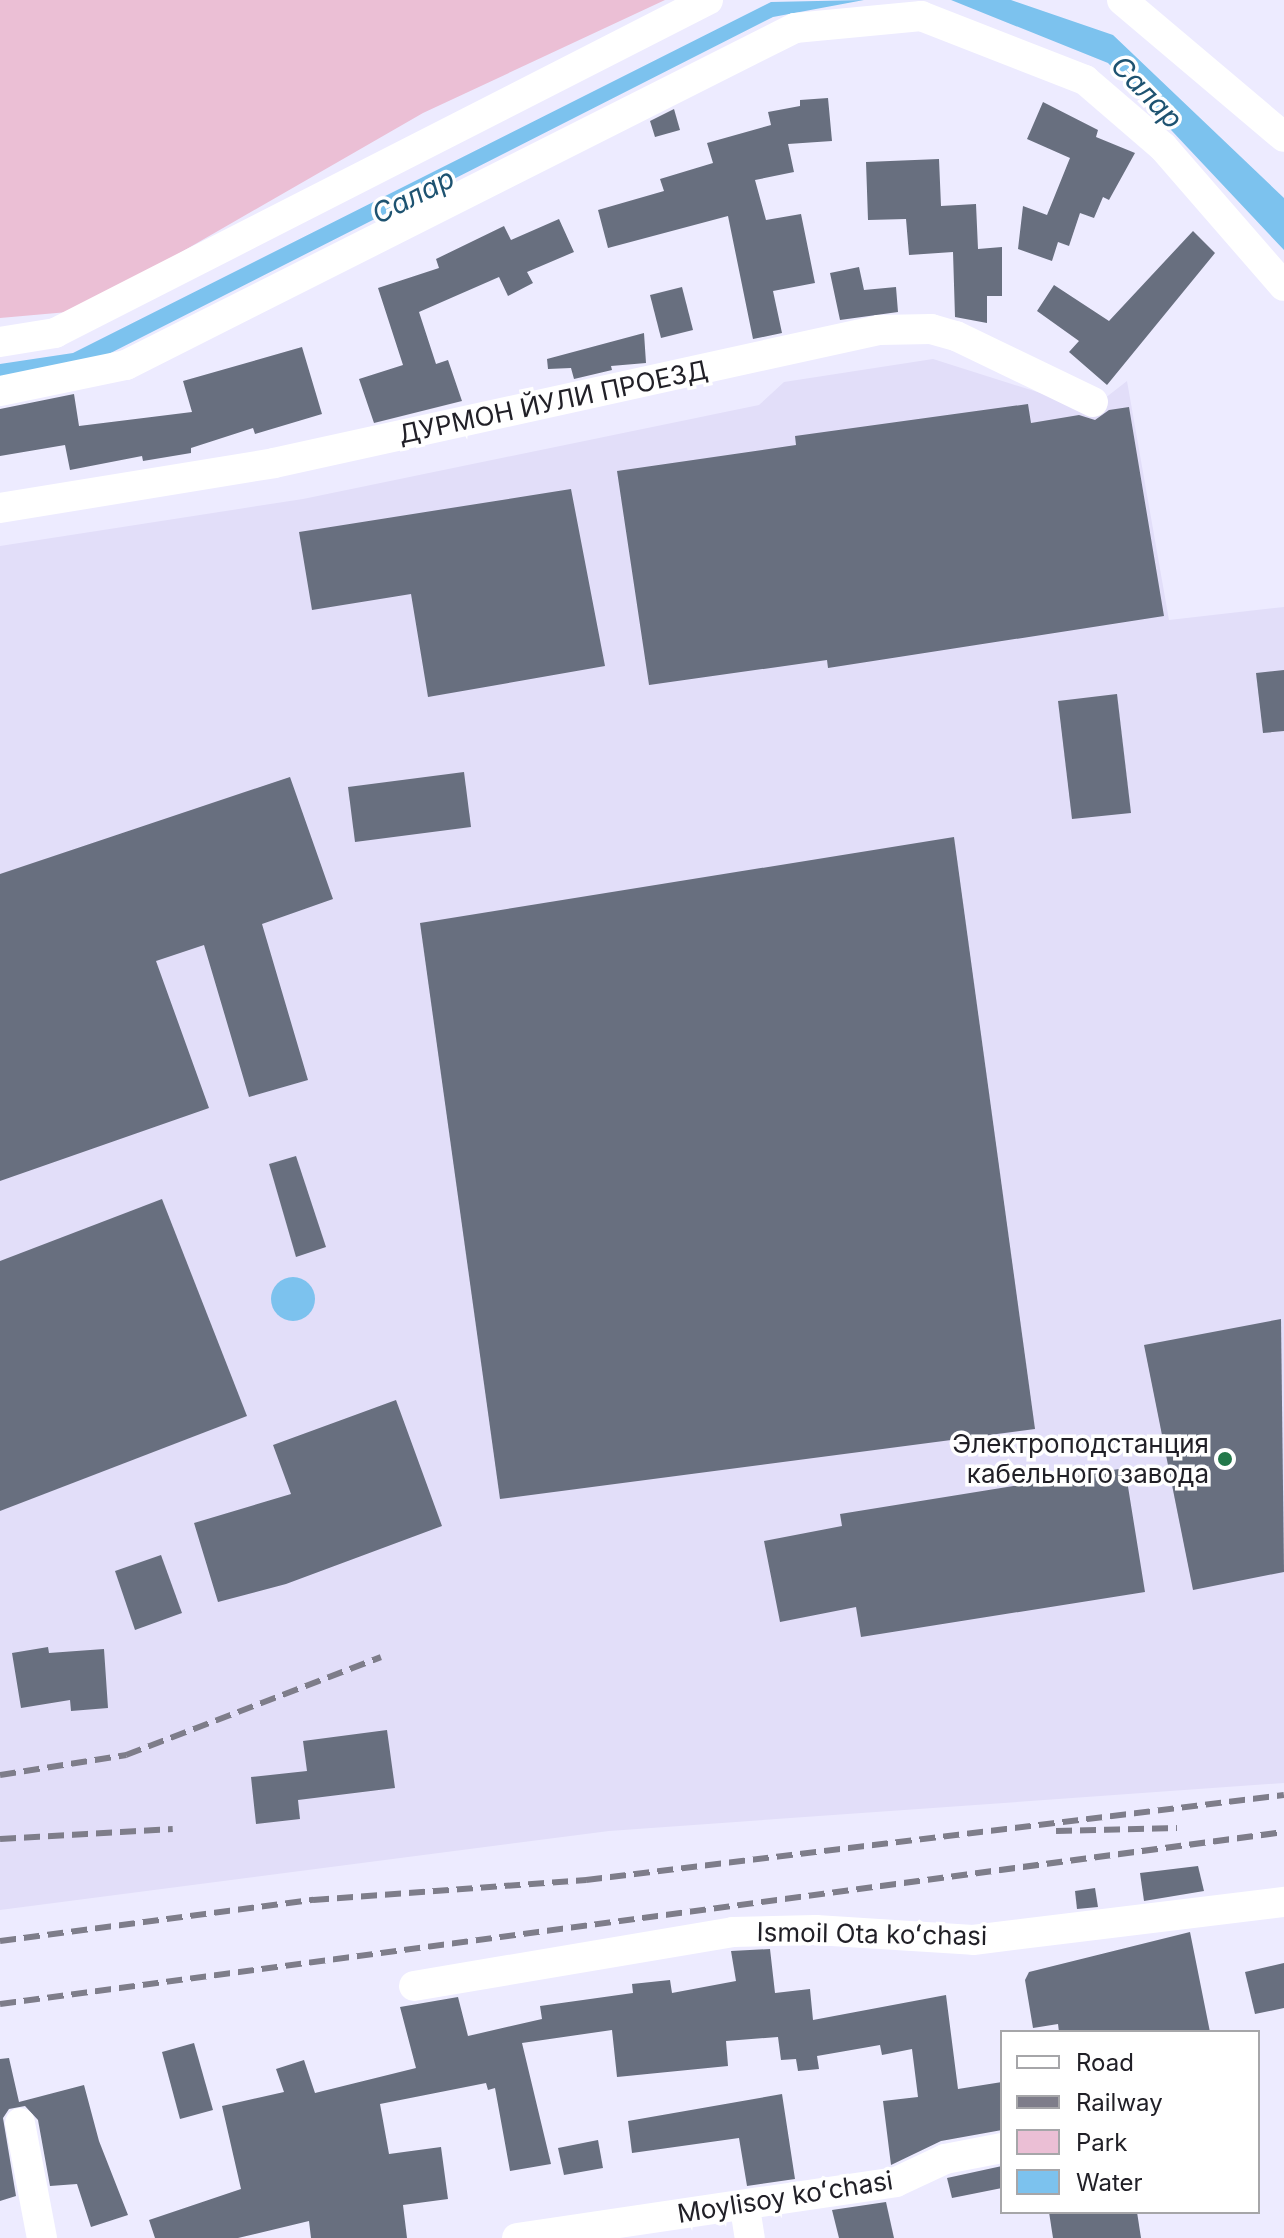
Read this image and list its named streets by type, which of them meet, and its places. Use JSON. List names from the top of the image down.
{
  "streets": {
    "street": ["ДУРМОН ЙУЛИ ПРОЕЗД", "Ismoil Ota koʻchasi", "Moylisoy koʻchasi"]
  },
  "water": ["Салар"],
  "places": ["Электроподстанция кабельного завода"],
  "legend": [
    "Road",
    "Railway",
    "Park",
    "Water"
  ]
}
